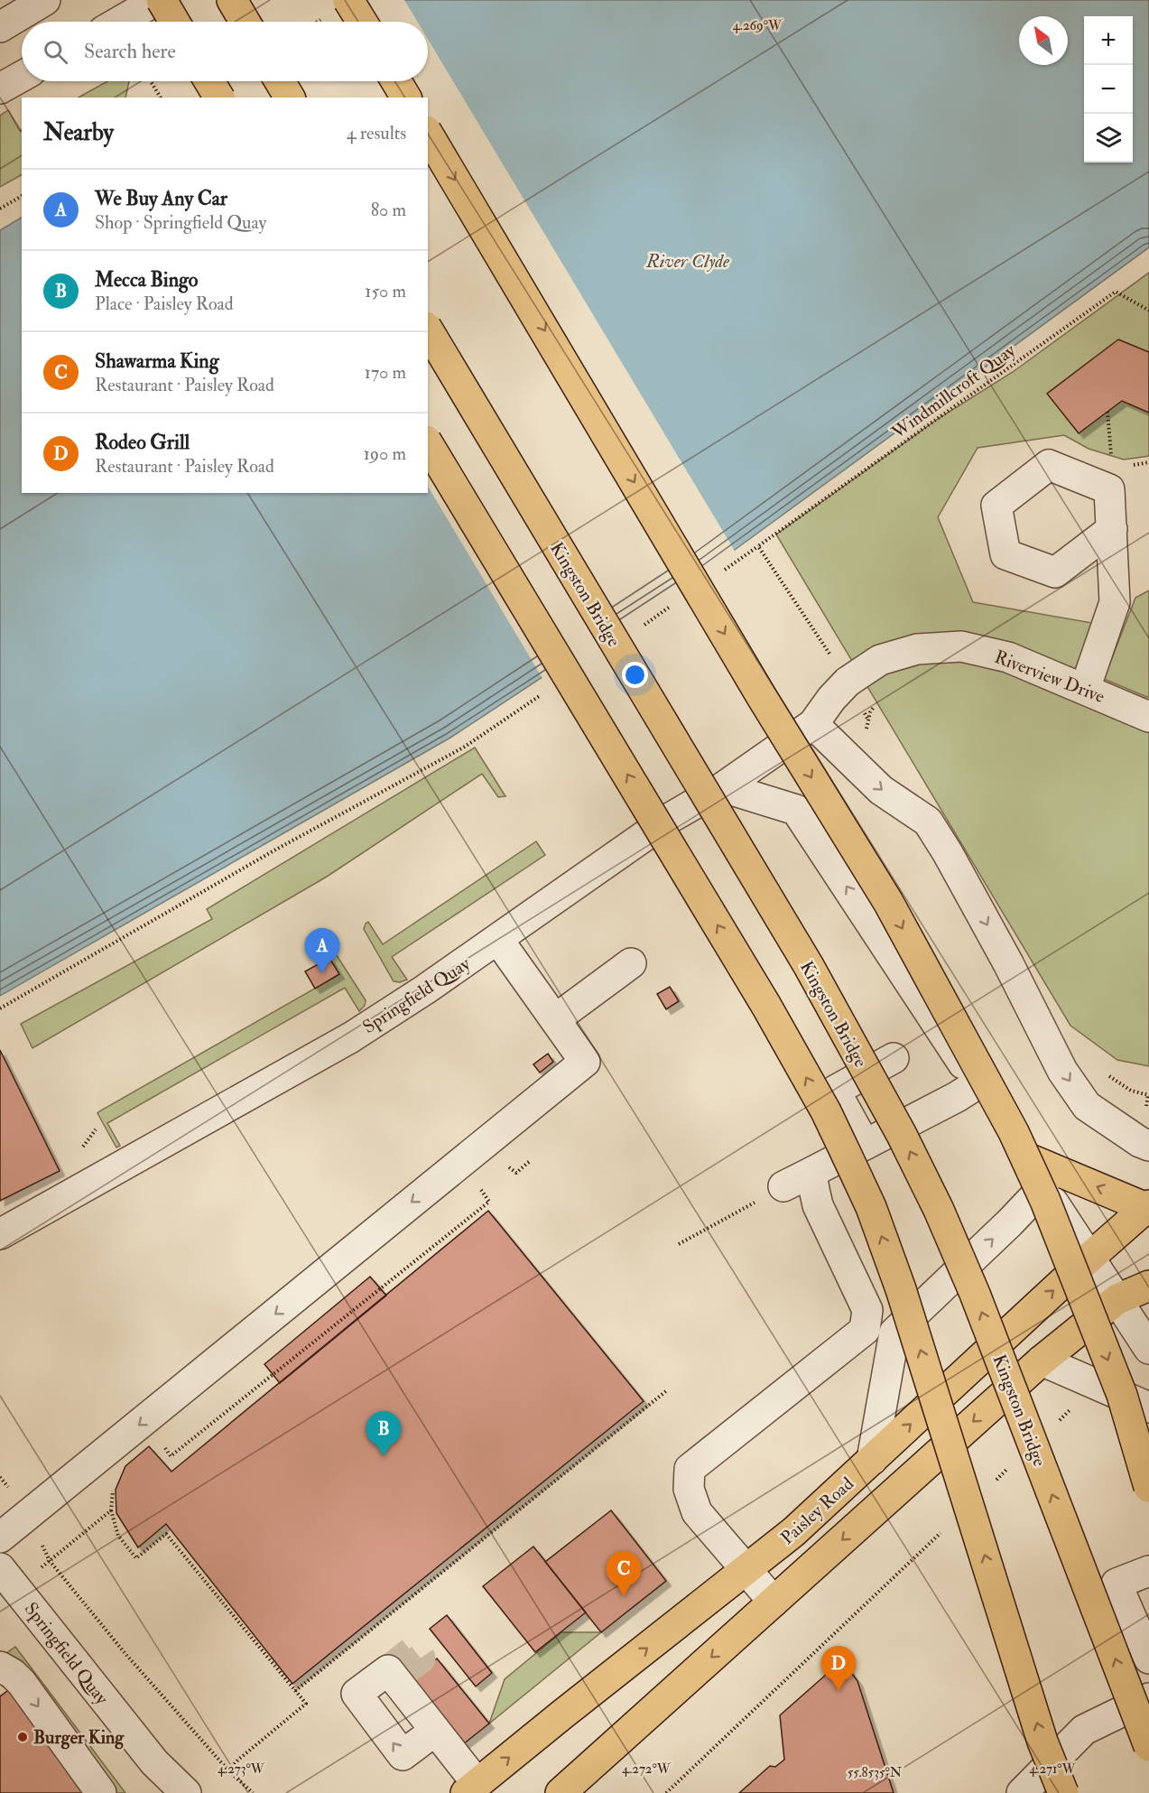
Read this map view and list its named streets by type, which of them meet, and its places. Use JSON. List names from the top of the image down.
{
  "streets": {
    "main road": ["Kingston Bridge", "Paisley Road"],
    "street": ["Riverview Drive", "Springfield Quay"],
    "path": ["Windmillcroft Quay"]
  },
  "crossings": [
    ["Riverview Drive", "Springfield Quay"]
  ],
  "water": ["River Clyde"],
  "places": ["Burger King"],
  "north": "top left",
  "page": {
    "map_buttons": ["+", "−"],
    "search": "Search here",
    "heading": ["Nearby", "4 results"],
    "list": [
      {
        "mark": "A",
        "name": "We Buy Any Car",
        "note": "Shop · Springfield Quay",
        "value": "80 m"
      },
      {
        "mark": "B",
        "name": "Mecca Bingo",
        "note": "Place · Paisley Road",
        "value": "150 m"
      },
      {
        "mark": "C",
        "name": "Shawarma King",
        "note": "Restaurant · Paisley Road",
        "value": "170 m"
      },
      {
        "mark": "D",
        "name": "Rodeo Grill",
        "note": "Restaurant · Paisley Road",
        "value": "190 m"
      }
    ],
    "pins": [
      "A",
      "B",
      "C",
      "D"
    ]
  },
  "coordinates": [
    "4.269°W",
    "4.273°W",
    "4.272°W",
    "4.271°W",
    "55.8535°N"
  ]
}
